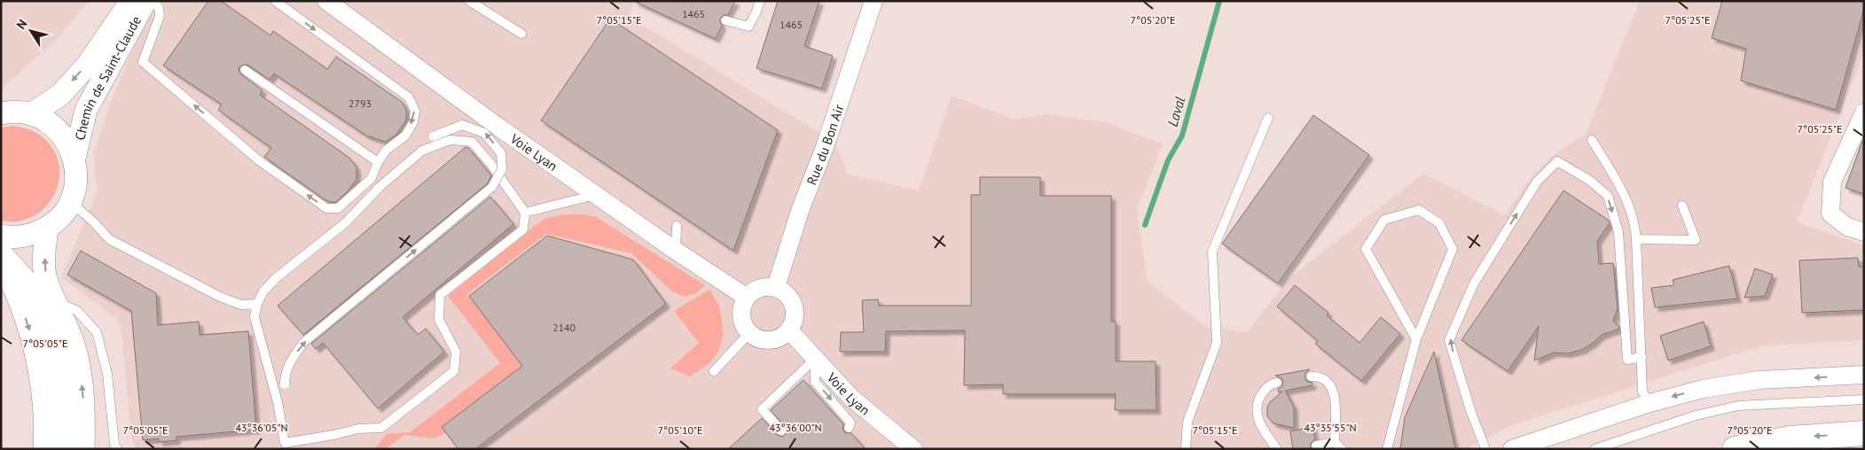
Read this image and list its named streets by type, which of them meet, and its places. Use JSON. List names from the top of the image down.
{
  "streets": {
    "street": ["Chemin de Saint-Claude", "Rue du Bon Air", "Voie Lyan"]
  },
  "crossings": [
    ["Rue du Bon Air", "Voie Lyan"]
  ],
  "water": ["Laval"],
  "house_numbers": [
    "1465",
    "1465",
    "2793",
    "2140"
  ],
  "north": "top left",
  "coordinates": [
    "7°05'15\"E",
    "7°05'20\"E",
    "7°05'25\"E",
    "7°05'05\"E",
    "43°36'05\"N",
    "43°36'00\"N",
    "43°35'55\"N",
    "7°05'10\"E"
  ]
}
